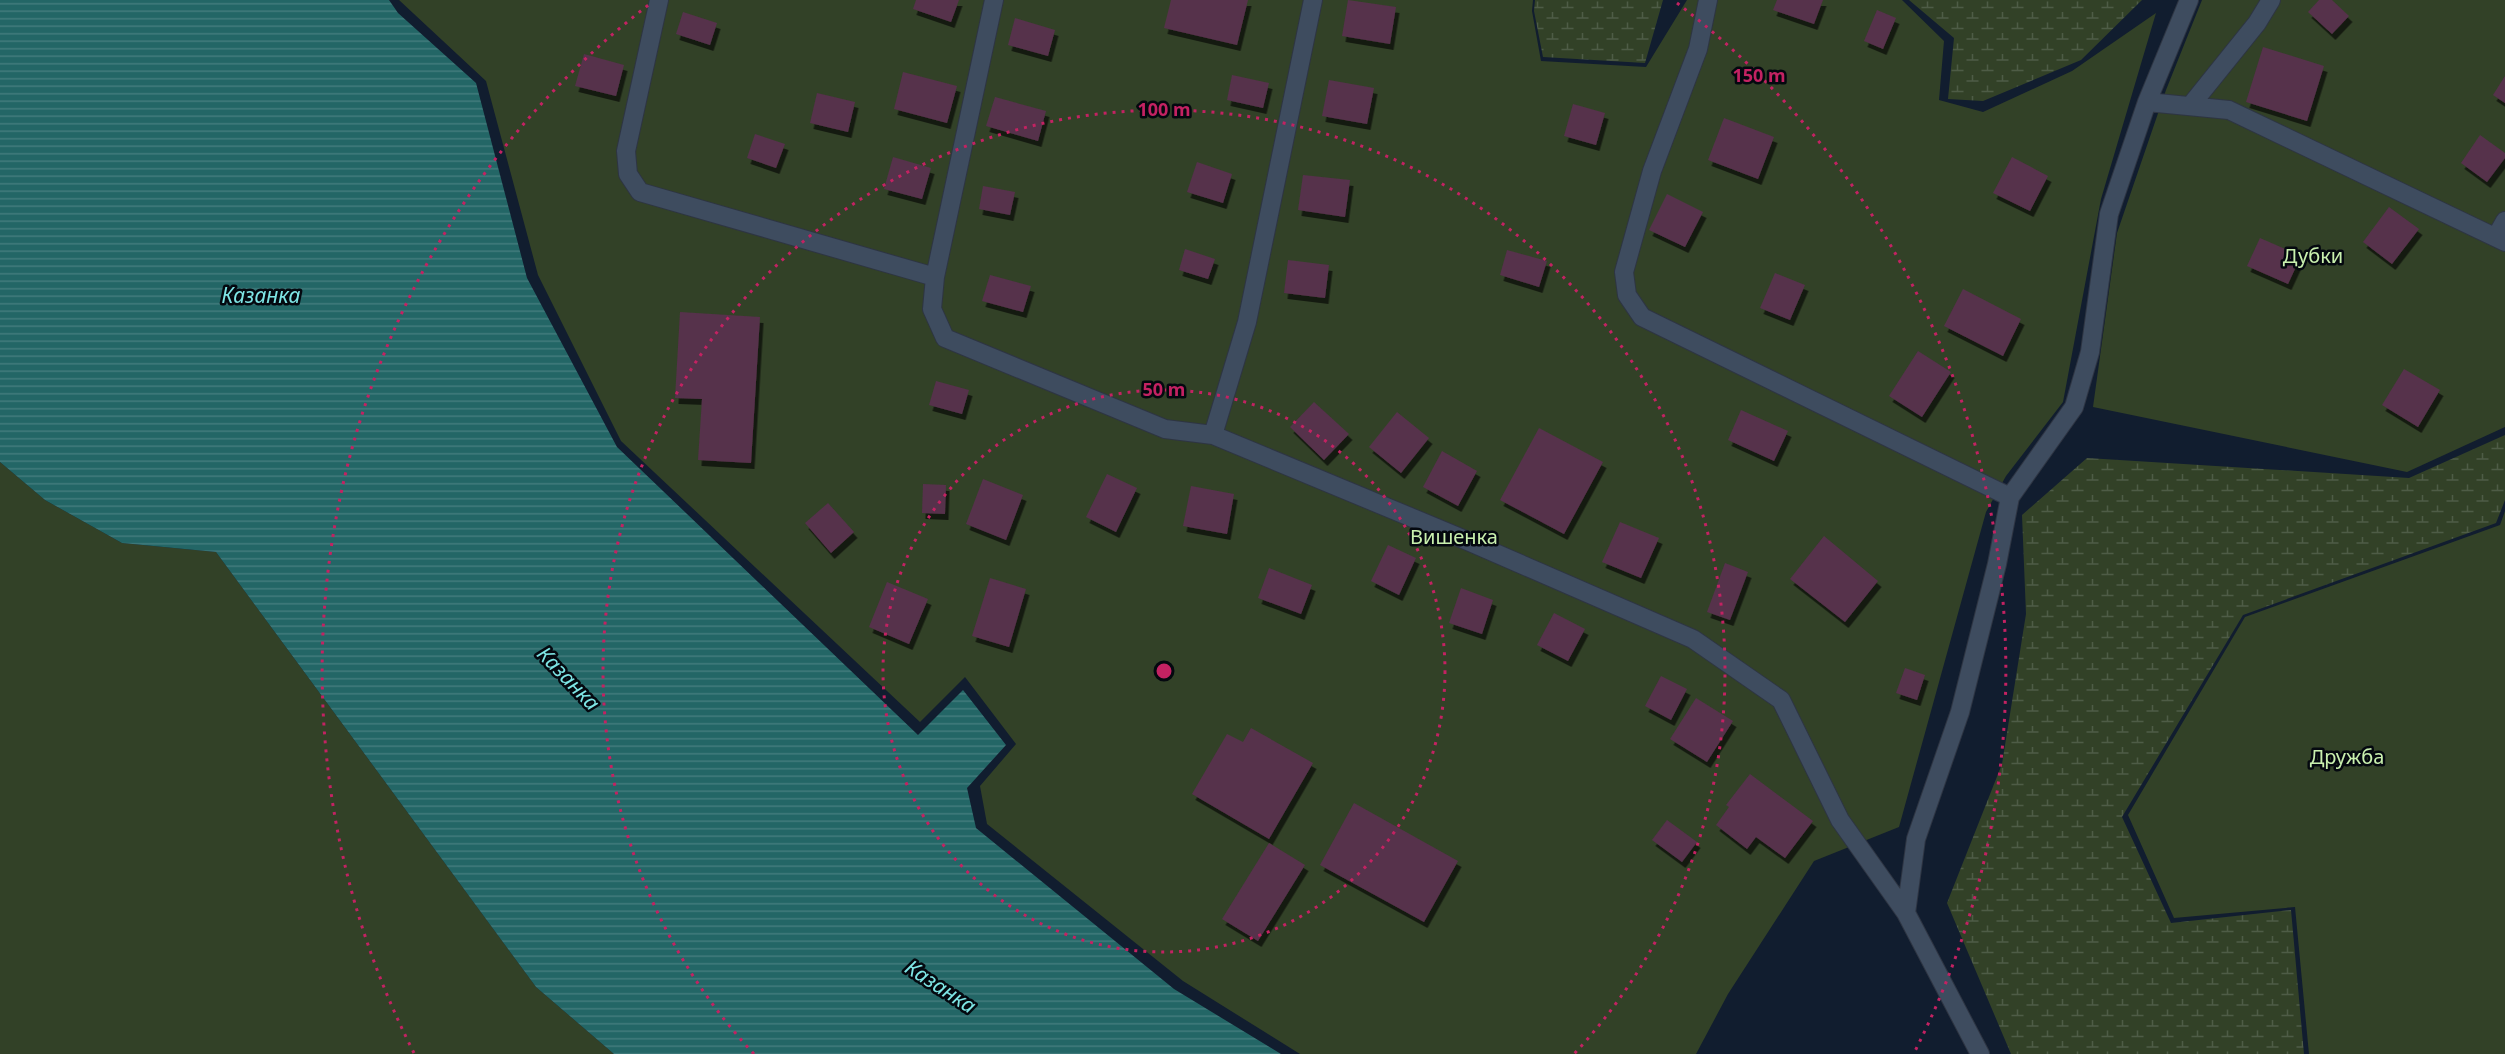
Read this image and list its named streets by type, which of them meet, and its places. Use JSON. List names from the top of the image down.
{
  "water": ["Казанка"],
  "parks": ["Дубки", "Вишенка", "Дружба"],
  "rings": ["150 m", "100 m", "50 m"]
}
